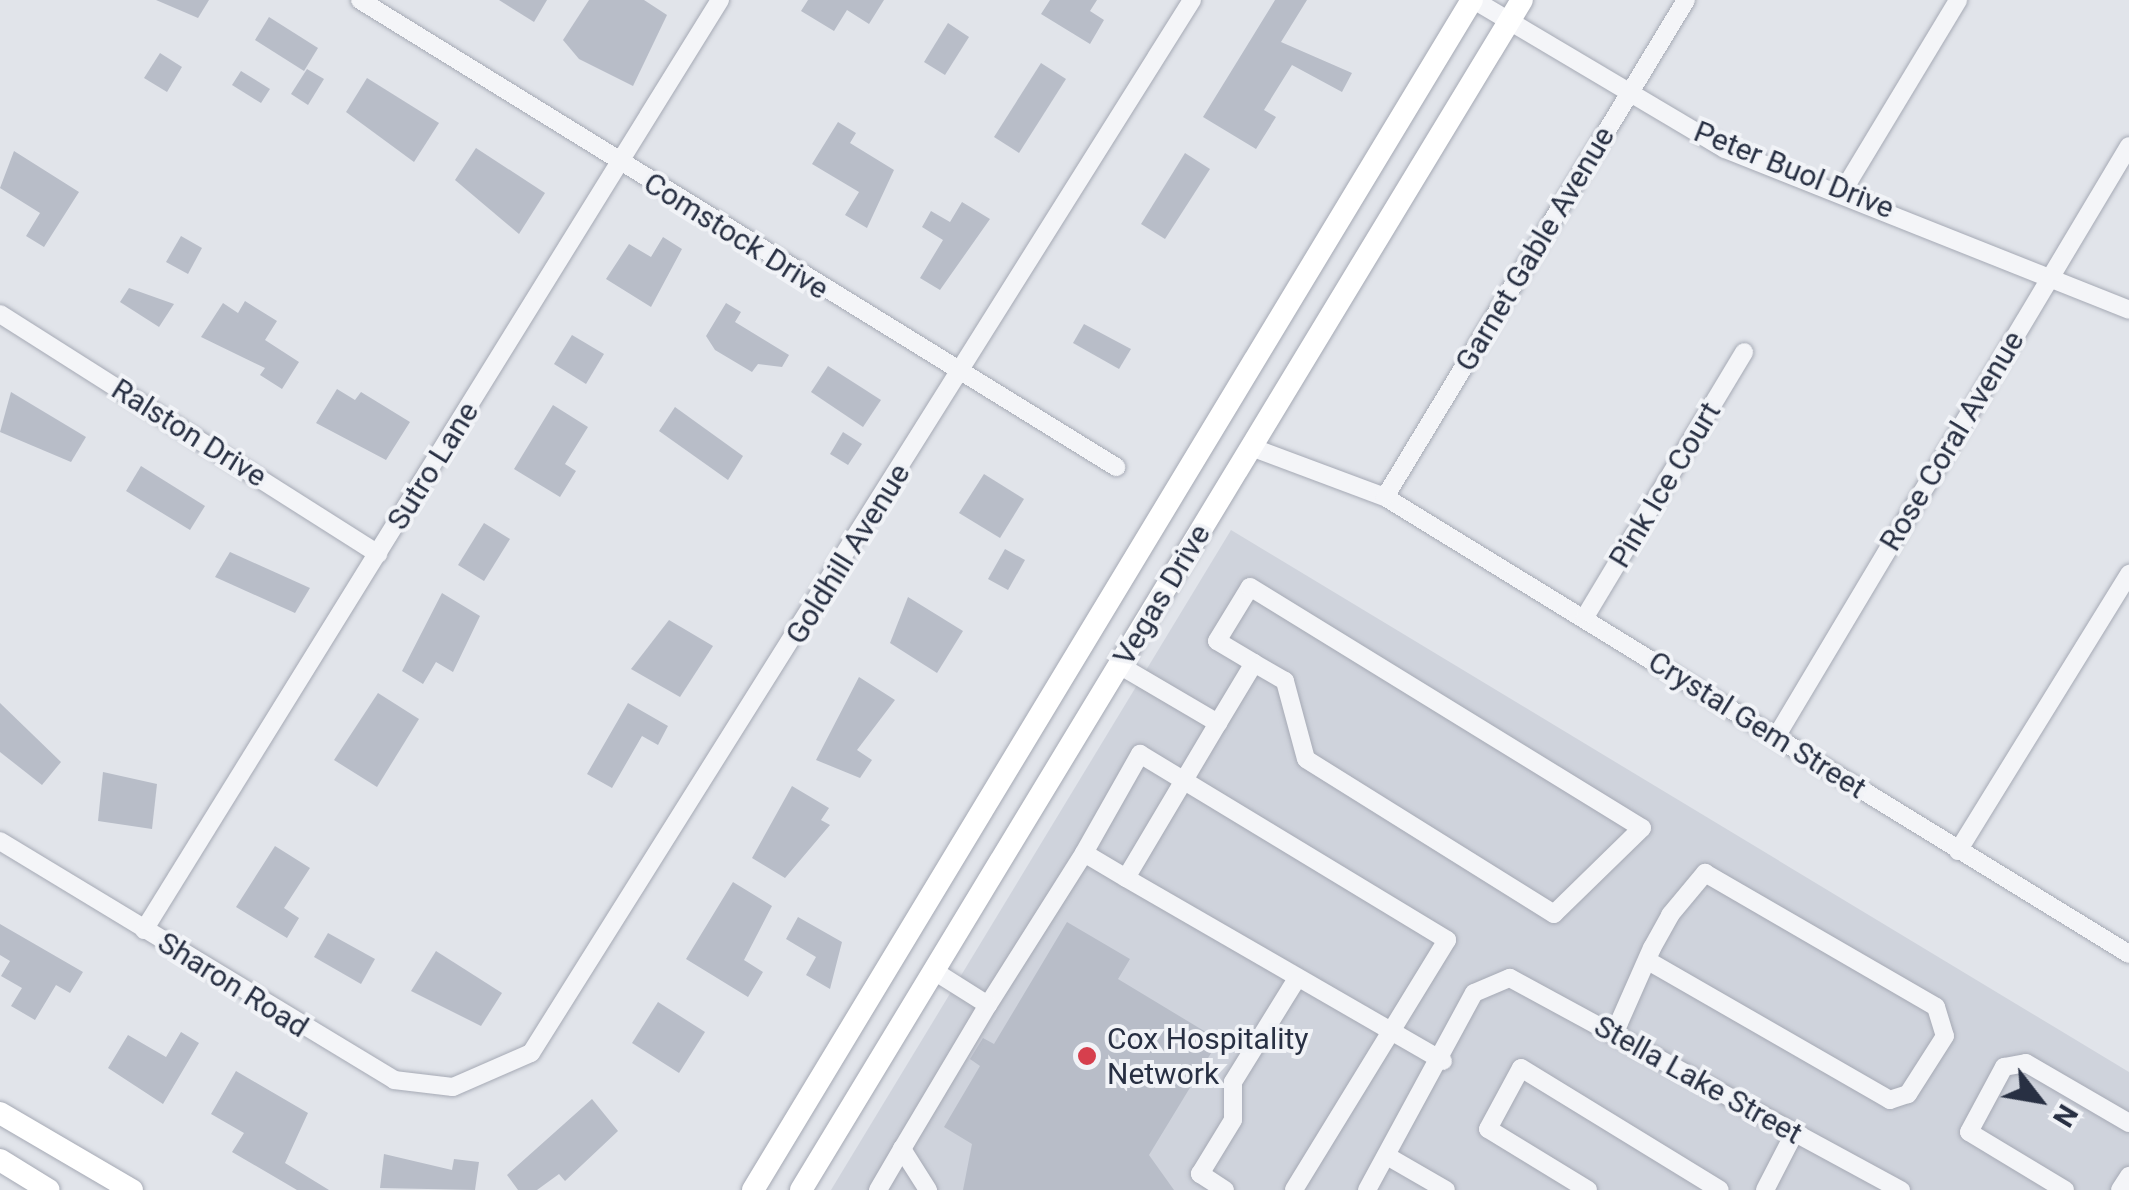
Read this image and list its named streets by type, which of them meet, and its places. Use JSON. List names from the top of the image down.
{
  "streets": {
    "main road": ["Vegas Drive"],
    "street": [
      "Peter Buol Drive",
      "Comstock Drive",
      "Garnet Gable Avenue",
      "Ralston Drive",
      "Rose Coral Avenue",
      "Sutro Lane",
      "Pink Ice Court",
      "Goldhill Avenue",
      "Crystal Gem Street",
      "Sharon Road",
      "Stella Lake Street"
    ]
  },
  "crossings": [
    ["Peter Buol Drive", "Garnet Gable Avenue"],
    ["Peter Buol Drive", "Rose Coral Avenue"],
    ["Peter Buol Drive", "Vegas Drive"],
    ["Comstock Drive", "Sutro Lane"],
    ["Comstock Drive", "Goldhill Avenue"],
    ["Garnet Gable Avenue", "Crystal Gem Street"],
    ["Ralston Drive", "Sutro Lane"],
    ["Rose Coral Avenue", "Crystal Gem Street"],
    ["Sutro Lane", "Sharon Road"],
    ["Pink Ice Court", "Crystal Gem Street"],
    ["Goldhill Avenue", "Sharon Road"],
    ["Vegas Drive", "Crystal Gem Street"]
  ],
  "places": ["Cox Hospitality Network"],
  "north": "bottom right"
}
